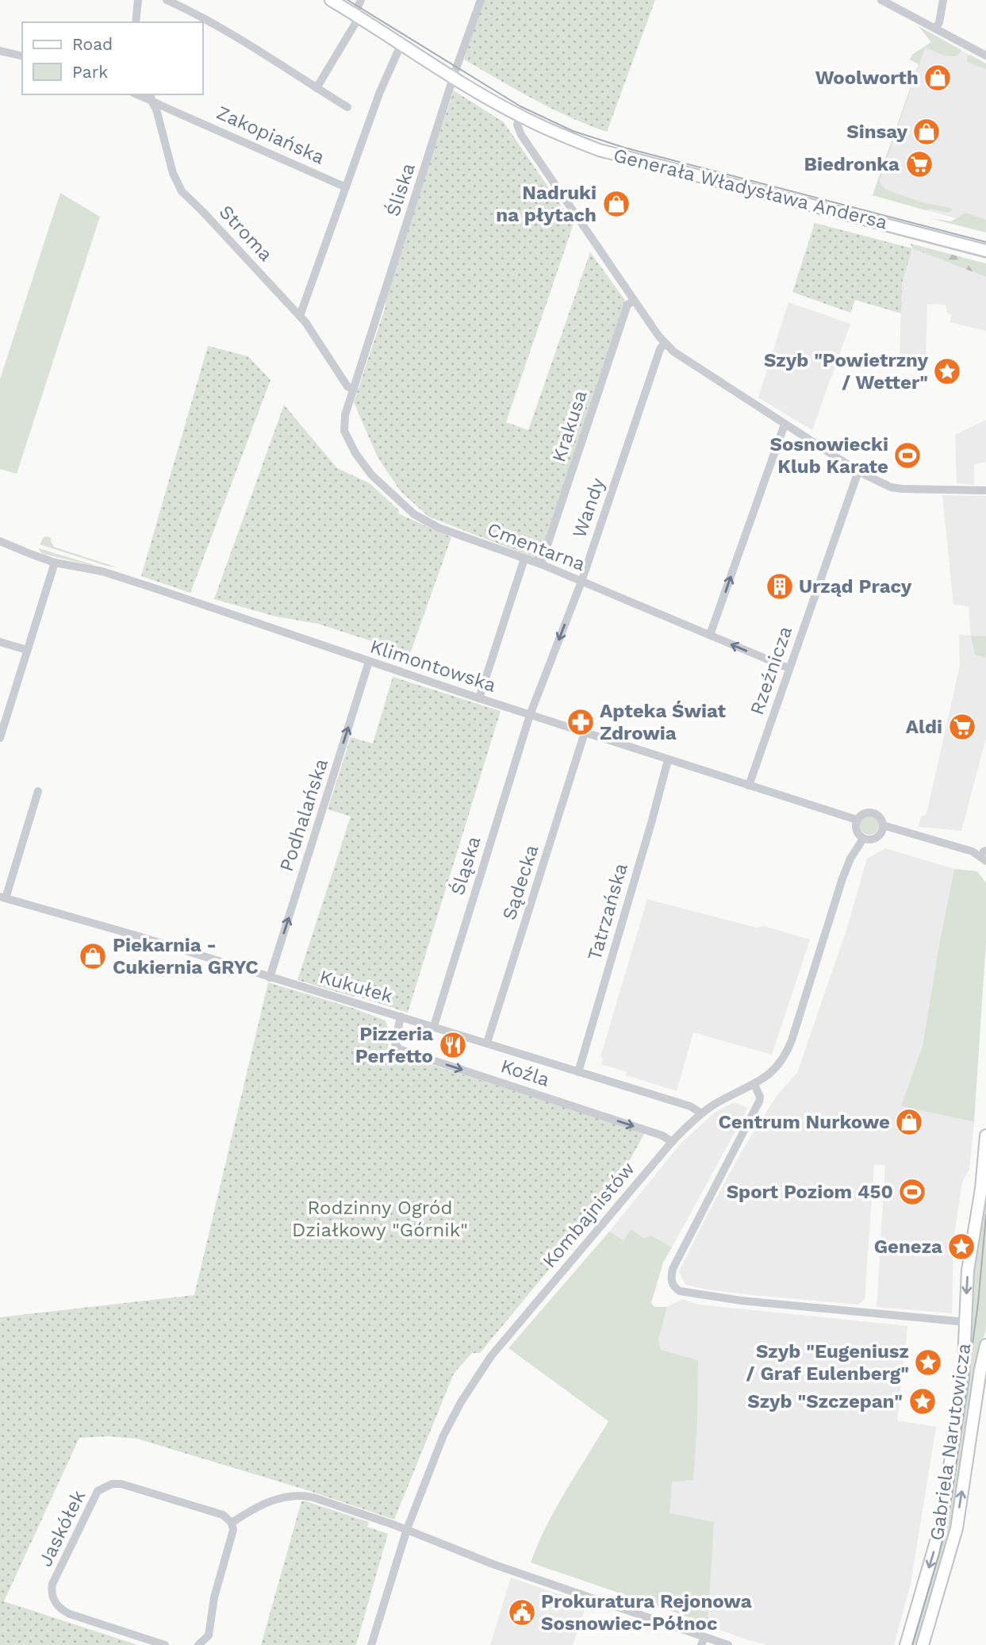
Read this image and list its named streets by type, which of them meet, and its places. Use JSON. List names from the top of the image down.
{
  "streets": {
    "street": [
      "Zakopiańska",
      "Generała Władysława Andersa",
      "Śliska",
      "Stroma",
      "Krakusa",
      "Wandy",
      "Cmentarna",
      "Klimontowska",
      "Rzeźnicza",
      "Podhalańska",
      "Śląska",
      "Sądecka",
      "Tatrzańska",
      "Kukułek",
      "Koźla",
      "Kombajnistów",
      "Gabriela Narutowicza",
      "Jaskółek"
    ]
  },
  "crossings": [
    ["Zakopiańska", "Stroma"],
    ["Generała Władysława Andersa", "Śliska"],
    ["Śliska", "Stroma"],
    ["Śliska", "Cmentarna"],
    ["Stroma", "Cmentarna"],
    ["Krakusa", "Cmentarna"],
    ["Wandy", "Cmentarna"],
    ["Wandy", "Klimontowska"],
    ["Wandy", "Śląska"],
    ["Cmentarna", "Rzeźnicza"],
    ["Klimontowska", "Rzeźnicza"],
    ["Klimontowska", "Podhalańska"],
    ["Klimontowska", "Śląska"],
    ["Klimontowska", "Sądecka"],
    ["Klimontowska", "Tatrzańska"],
    ["Klimontowska", "Kombajnistów"],
    ["Podhalańska", "Kukułek"],
    ["Śląska", "Kukułek"],
    ["Sądecka", "Kukułek"],
    ["Tatrzańska", "Kukułek"],
    ["Kukułek", "Koźla"],
    ["Kukułek", "Kombajnistów"],
    ["Koźla", "Kombajnistów"]
  ],
  "one_way": ["Podhalańska", "Koźla"],
  "parks": ["Rodzinny Ogród Działkowy \"Górnik\""],
  "places": {
    "shop": [
      "Woolworth",
      "Sinsay",
      "Nadruki na płytach",
      "Piekarnia - Cukiernia GRYC",
      "Centrum Nurkowe"
    ],
    "supermarket": ["Biedronka", "Aldi"],
    "place": [
      "Szyb \"Powietrzny / Wetter\"",
      "Geneza",
      "Szyb \"Eugeniusz / Graf Eulenberg\"",
      "Szyb \"Szczepan\""
    ],
    "sports": ["Sosnowiecki Klub Karate", "Sport Poziom 450"],
    "building": ["Urząd Pracy"],
    "pharmacy": ["Apteka Świat Zdrowia"],
    "restaurant": ["Pizzeria Perfetto"],
    "public building": ["Prokuratura Rejonowa Sosnowiec-Północ"]
  },
  "legend": ["Road", "Park"]
}
